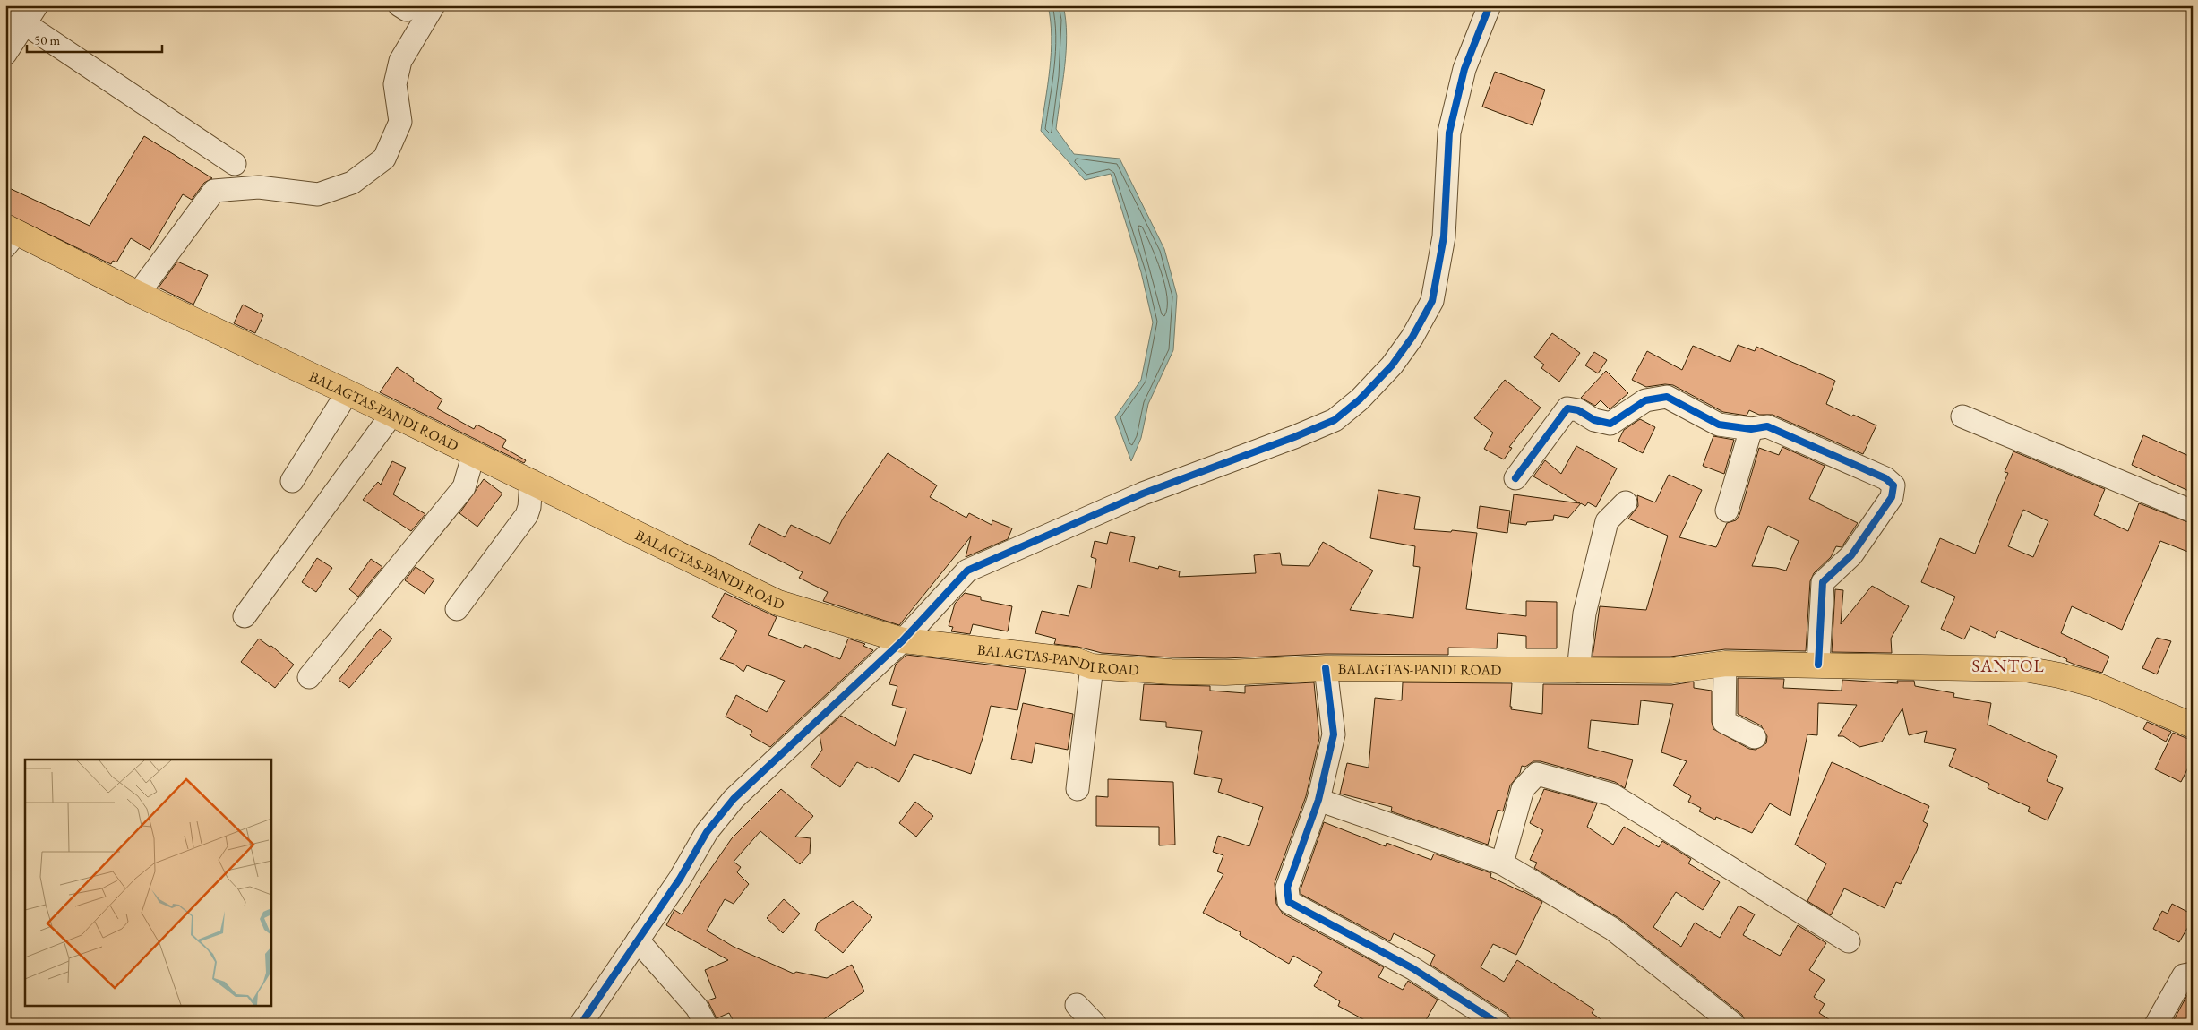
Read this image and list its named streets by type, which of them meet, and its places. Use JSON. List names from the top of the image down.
{
  "streets": {
    "main road": ["BALAGTAS-PANDI ROAD"]
  },
  "districts": ["SANTOL"],
  "scale_bar": "50 m"
}
